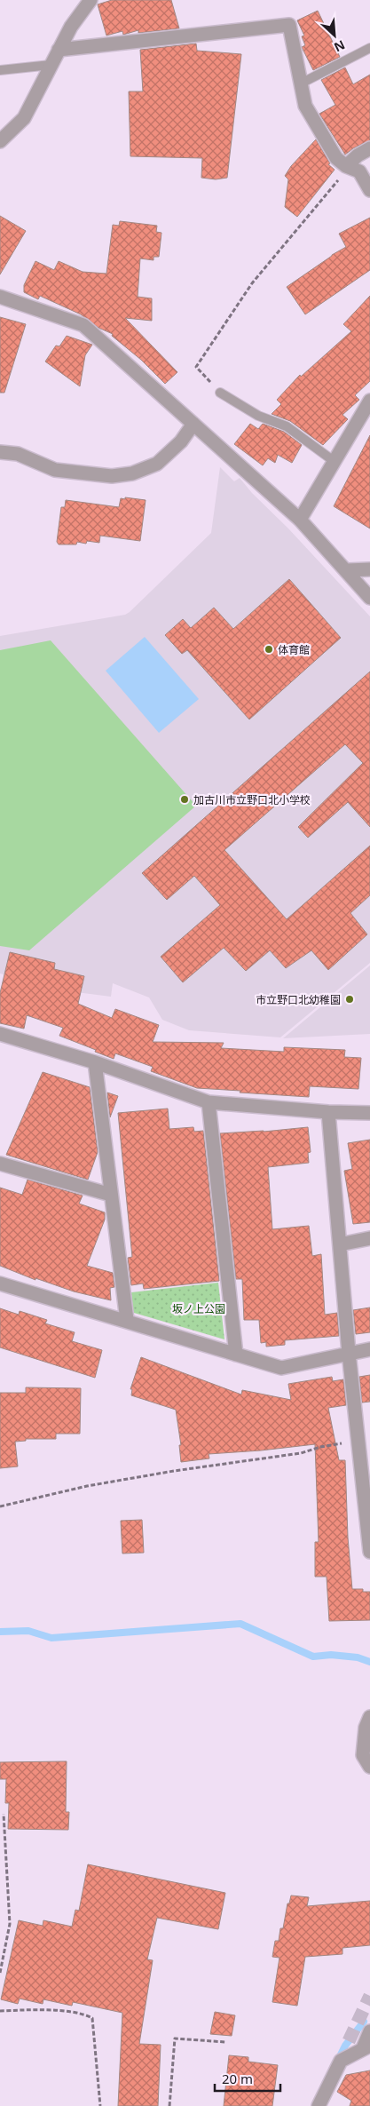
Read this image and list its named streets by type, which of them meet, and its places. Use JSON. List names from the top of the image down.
{
  "parks": ["坂ノ上公園"],
  "places": ["体育館", "加古川市立野口北小学校", "市立野口北幼稚園"],
  "scale_bar": "20 m",
  "north": "bottom right"
}
